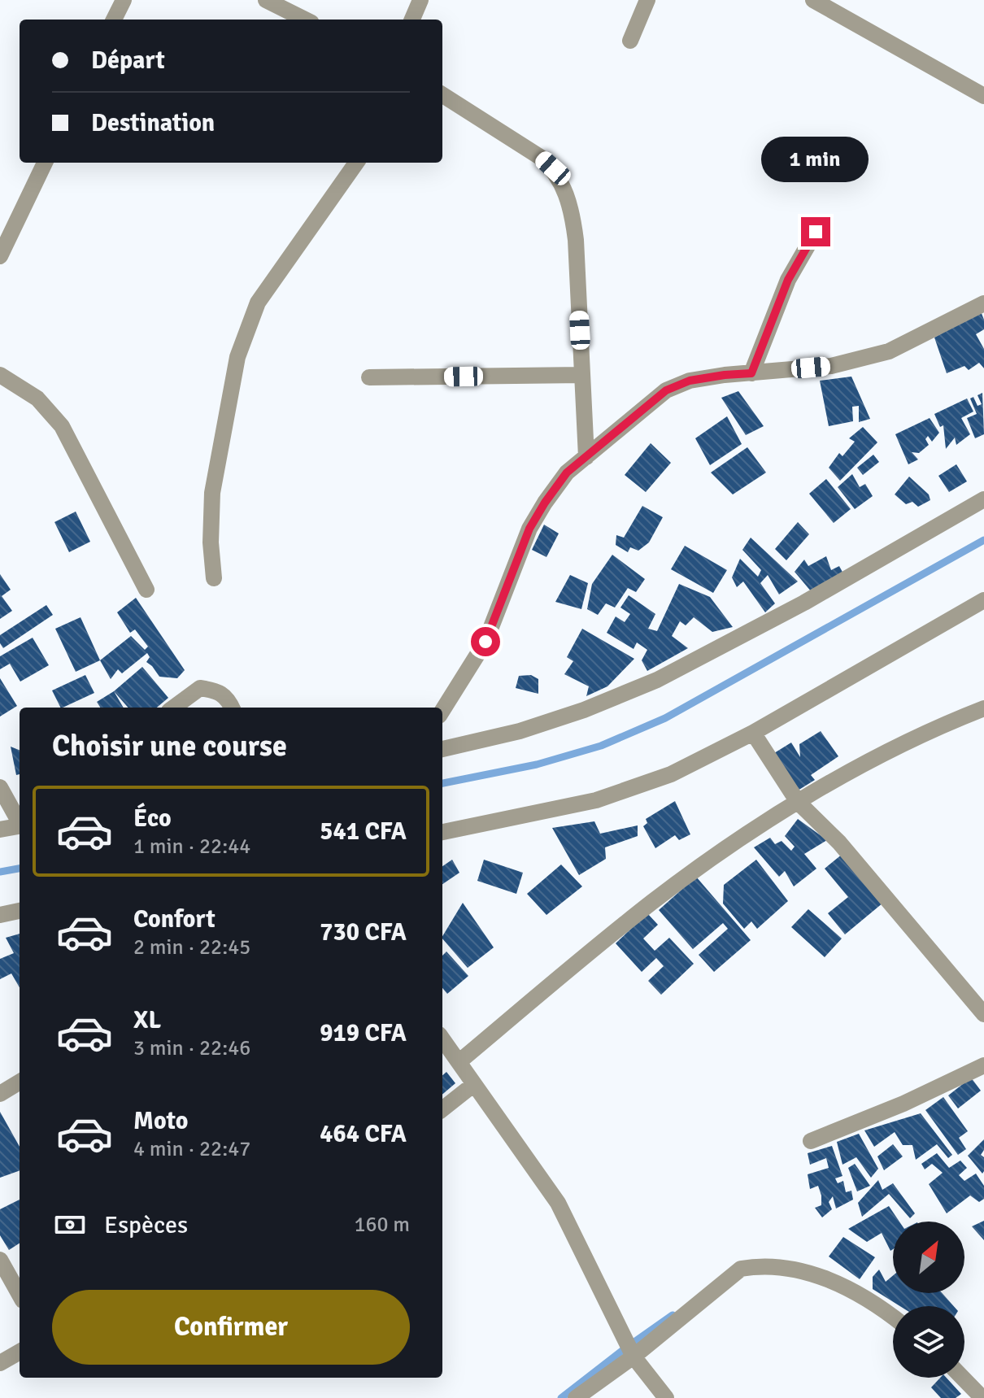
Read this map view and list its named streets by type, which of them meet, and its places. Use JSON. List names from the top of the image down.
{
  "north": "top right",
  "page": {
    "banner": ["Départ", "Destination"],
    "bubble": "1 min",
    "heading": "Choisir une course",
    "list": [
      {
        "name": "Éco",
        "note": "1 min · 22:44",
        "value": "541 CFA"
      },
      {
        "name": "Confort",
        "note": "2 min · 22:45",
        "value": "730 CFA"
      },
      {
        "name": "XL",
        "note": "3 min · 22:46",
        "value": "919 CFA"
      },
      {
        "name": "Moto",
        "note": "4 min · 22:47",
        "value": "464 CFA"
      }
    ],
    "pay": ["Espèces", "160 m"],
    "buttons": "Confirmer"
  }
}
